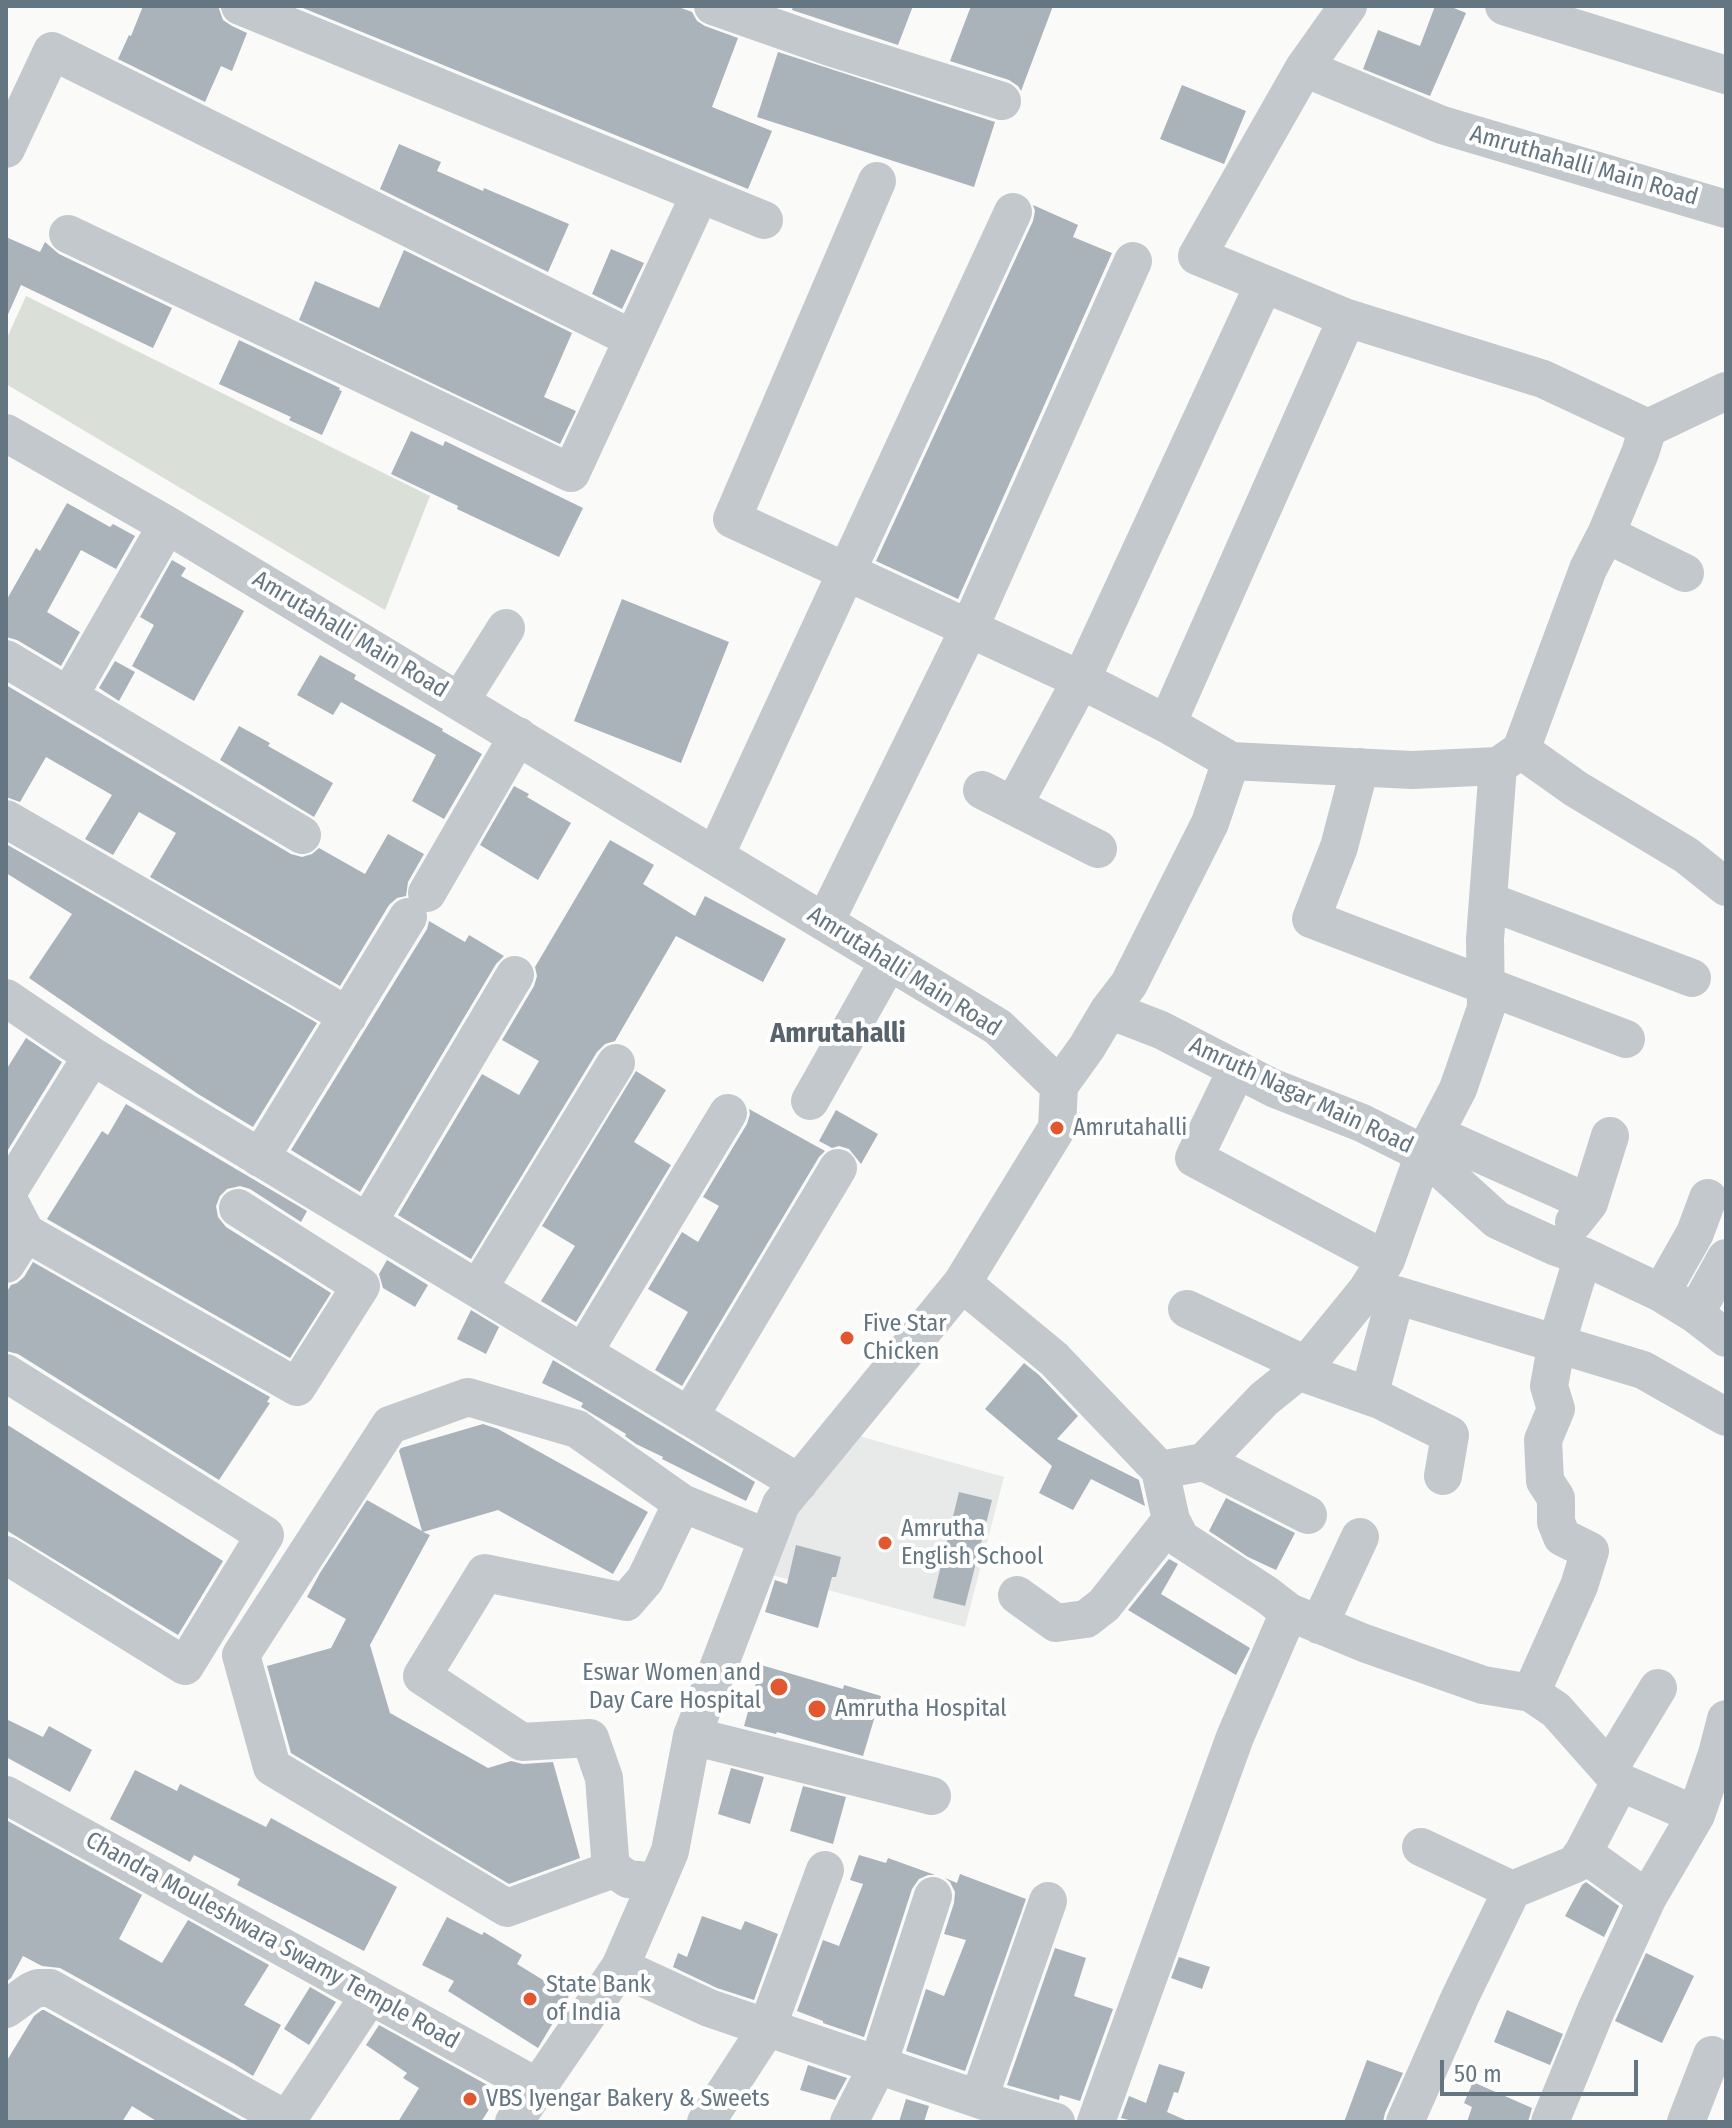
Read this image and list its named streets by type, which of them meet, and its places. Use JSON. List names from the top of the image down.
{
  "streets": {
    "street": [
      "Amruthahalli Main Road",
      "Amrutahalli Main Road",
      "Amruth Nagar Main Road",
      "Chandra Mouleshwara Swamy Temple Road"
    ]
  },
  "districts": ["Amrutahalli"],
  "places": [
    "Amrutahalli",
    "Five Star Chicken",
    "Amrutha English School",
    "Eswar Women and Day Care Hospital",
    "Amrutha Hospital",
    "State Bank of India",
    "VBS Iyengar Bakery & Sweets"
  ],
  "scale_bar": "50 m"
}
